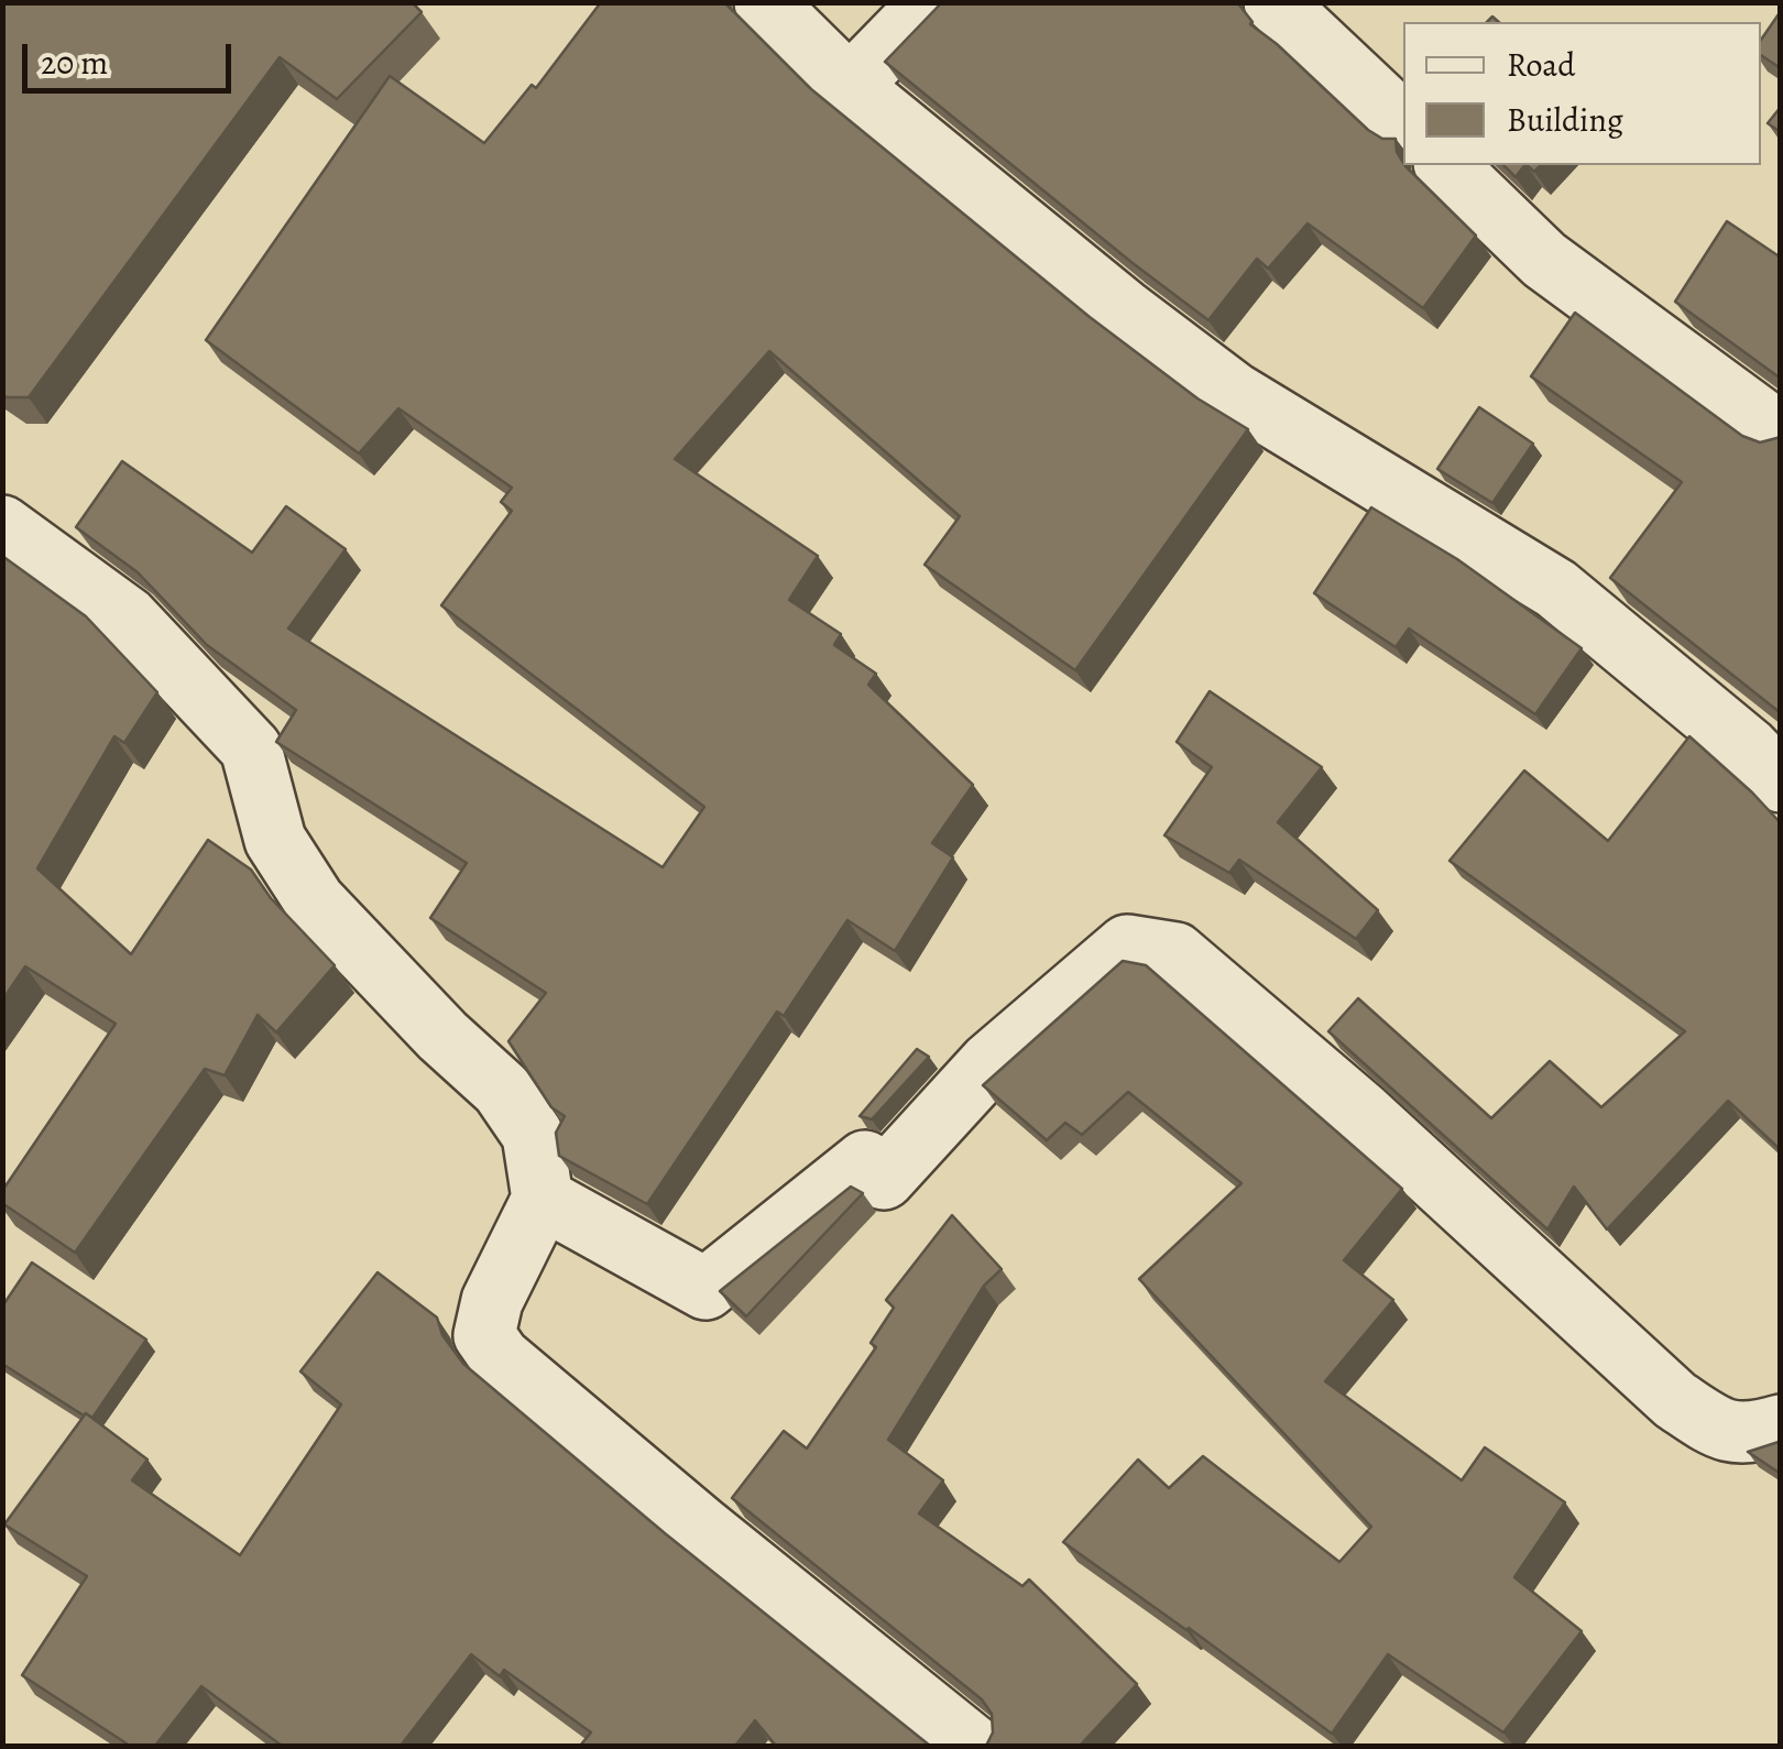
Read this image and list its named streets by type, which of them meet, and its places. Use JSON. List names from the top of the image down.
{
  "legend": ["Road", "Building"],
  "scale_bar": "20 m"
}
